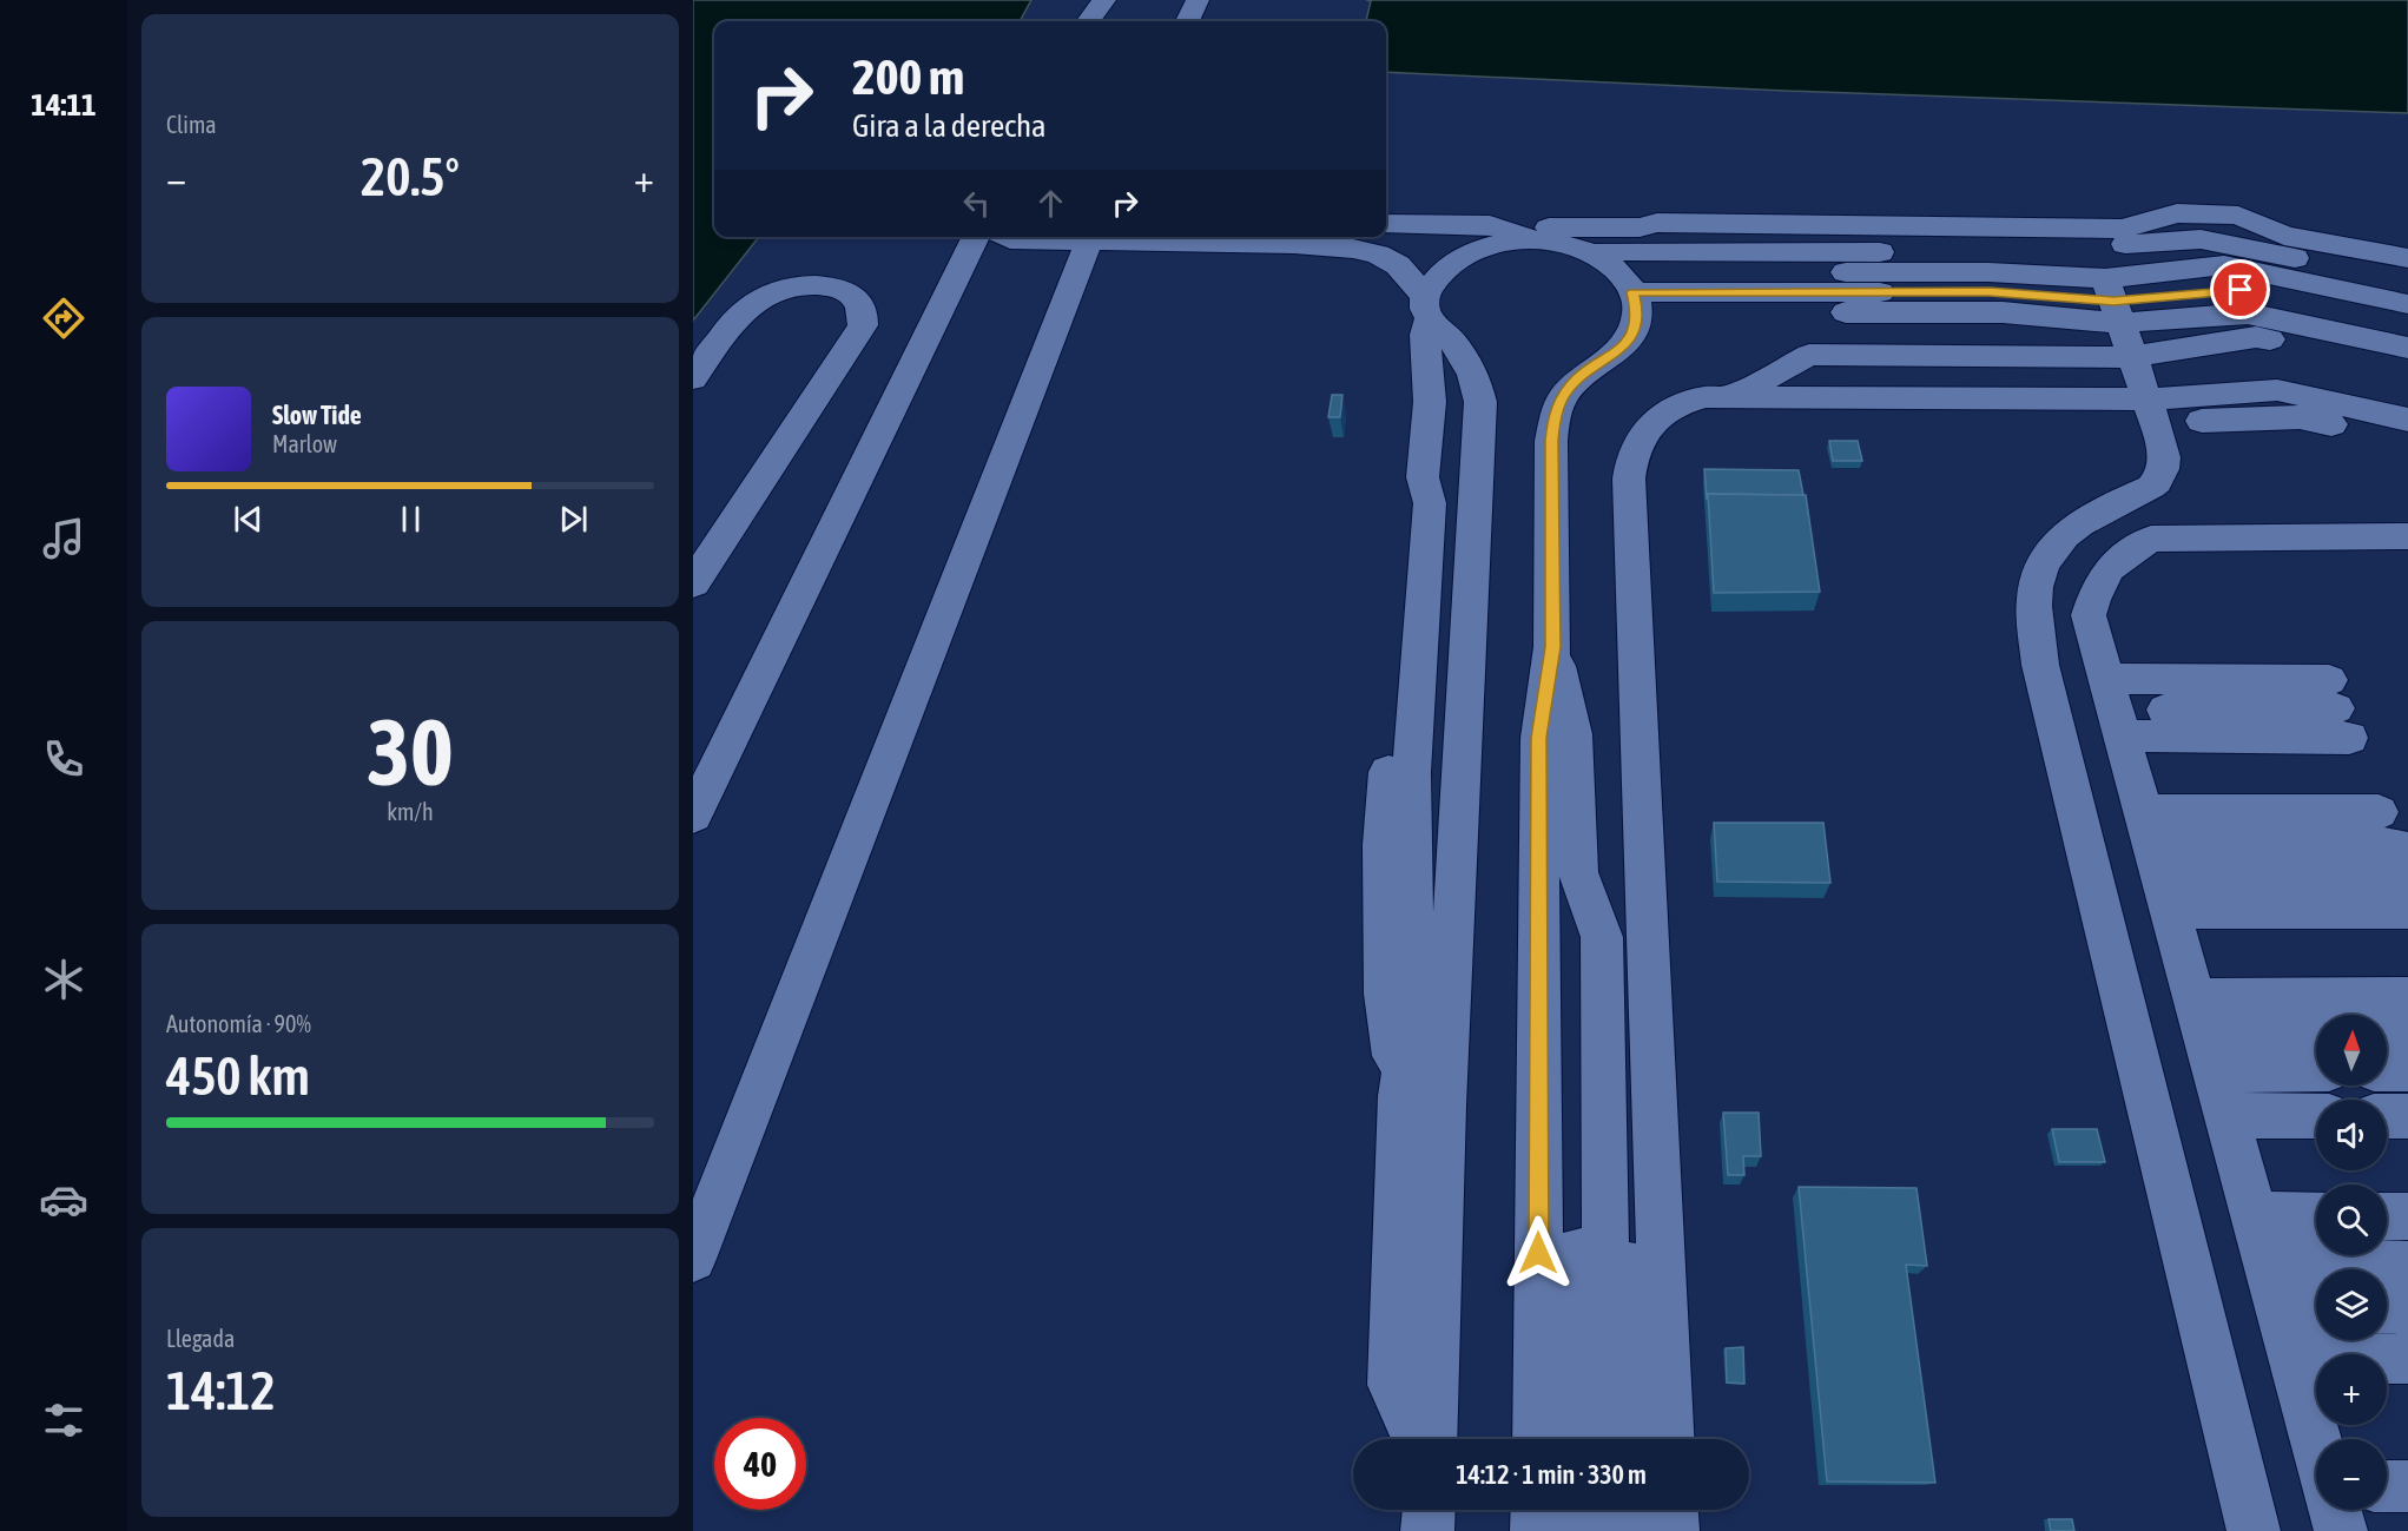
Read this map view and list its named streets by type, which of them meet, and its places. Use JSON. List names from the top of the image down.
{
  "north": "top",
  "page": {
    "tabs": "14:11",
    "tile": [
      "Clima",
      ["30", "km/h"],
      ["Autonomía · 90%", "450 km"],
      ["Llegada", "14:12"]
    ],
    "turn": ["200 m", "Gira a la derecha"],
    "heat": ["−", "20.5°", "+"],
    "song": ["Slow Tide", "Marlow"],
    "map_buttons": ["+", "−"],
    "limit": "40",
    "trip": "14:12 · 1 min · 330 m"
  }
}
